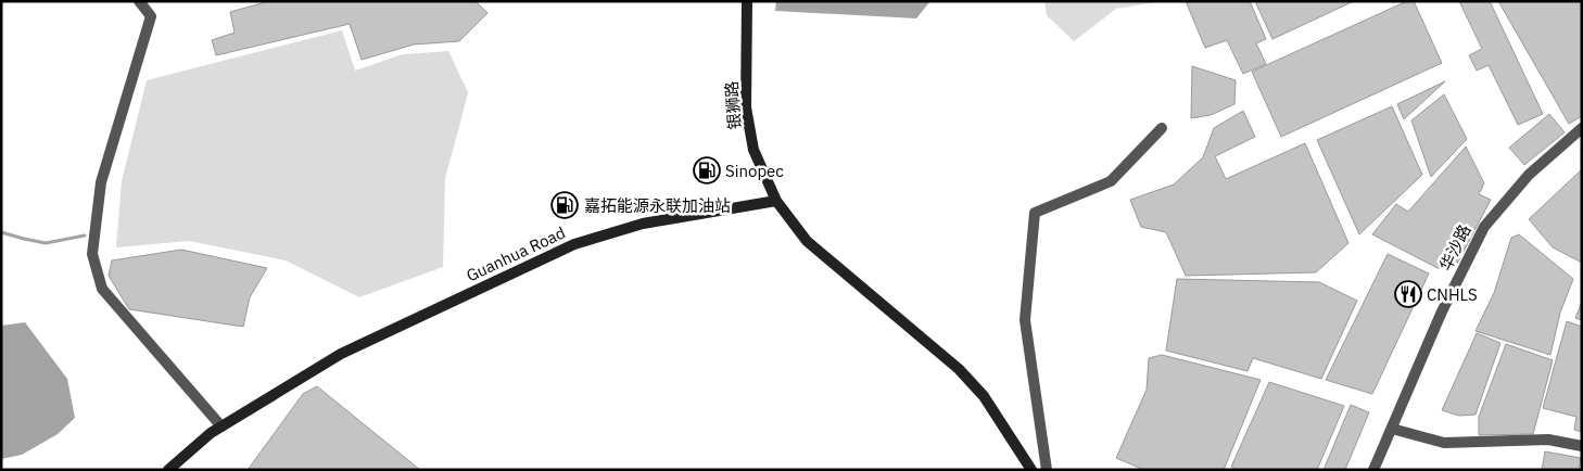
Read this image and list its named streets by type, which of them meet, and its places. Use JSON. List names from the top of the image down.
{
  "streets": {
    "main road": ["银狮路", "Guanhua Road"],
    "street": ["华沙路"]
  },
  "crossings": [
    ["银狮路", "Guanhua Road"]
  ],
  "places": {
    "fuel station": ["Sinopec", "嘉拓能源永联加油站"],
    "restaurant": ["CNHLS"]
  }
}
